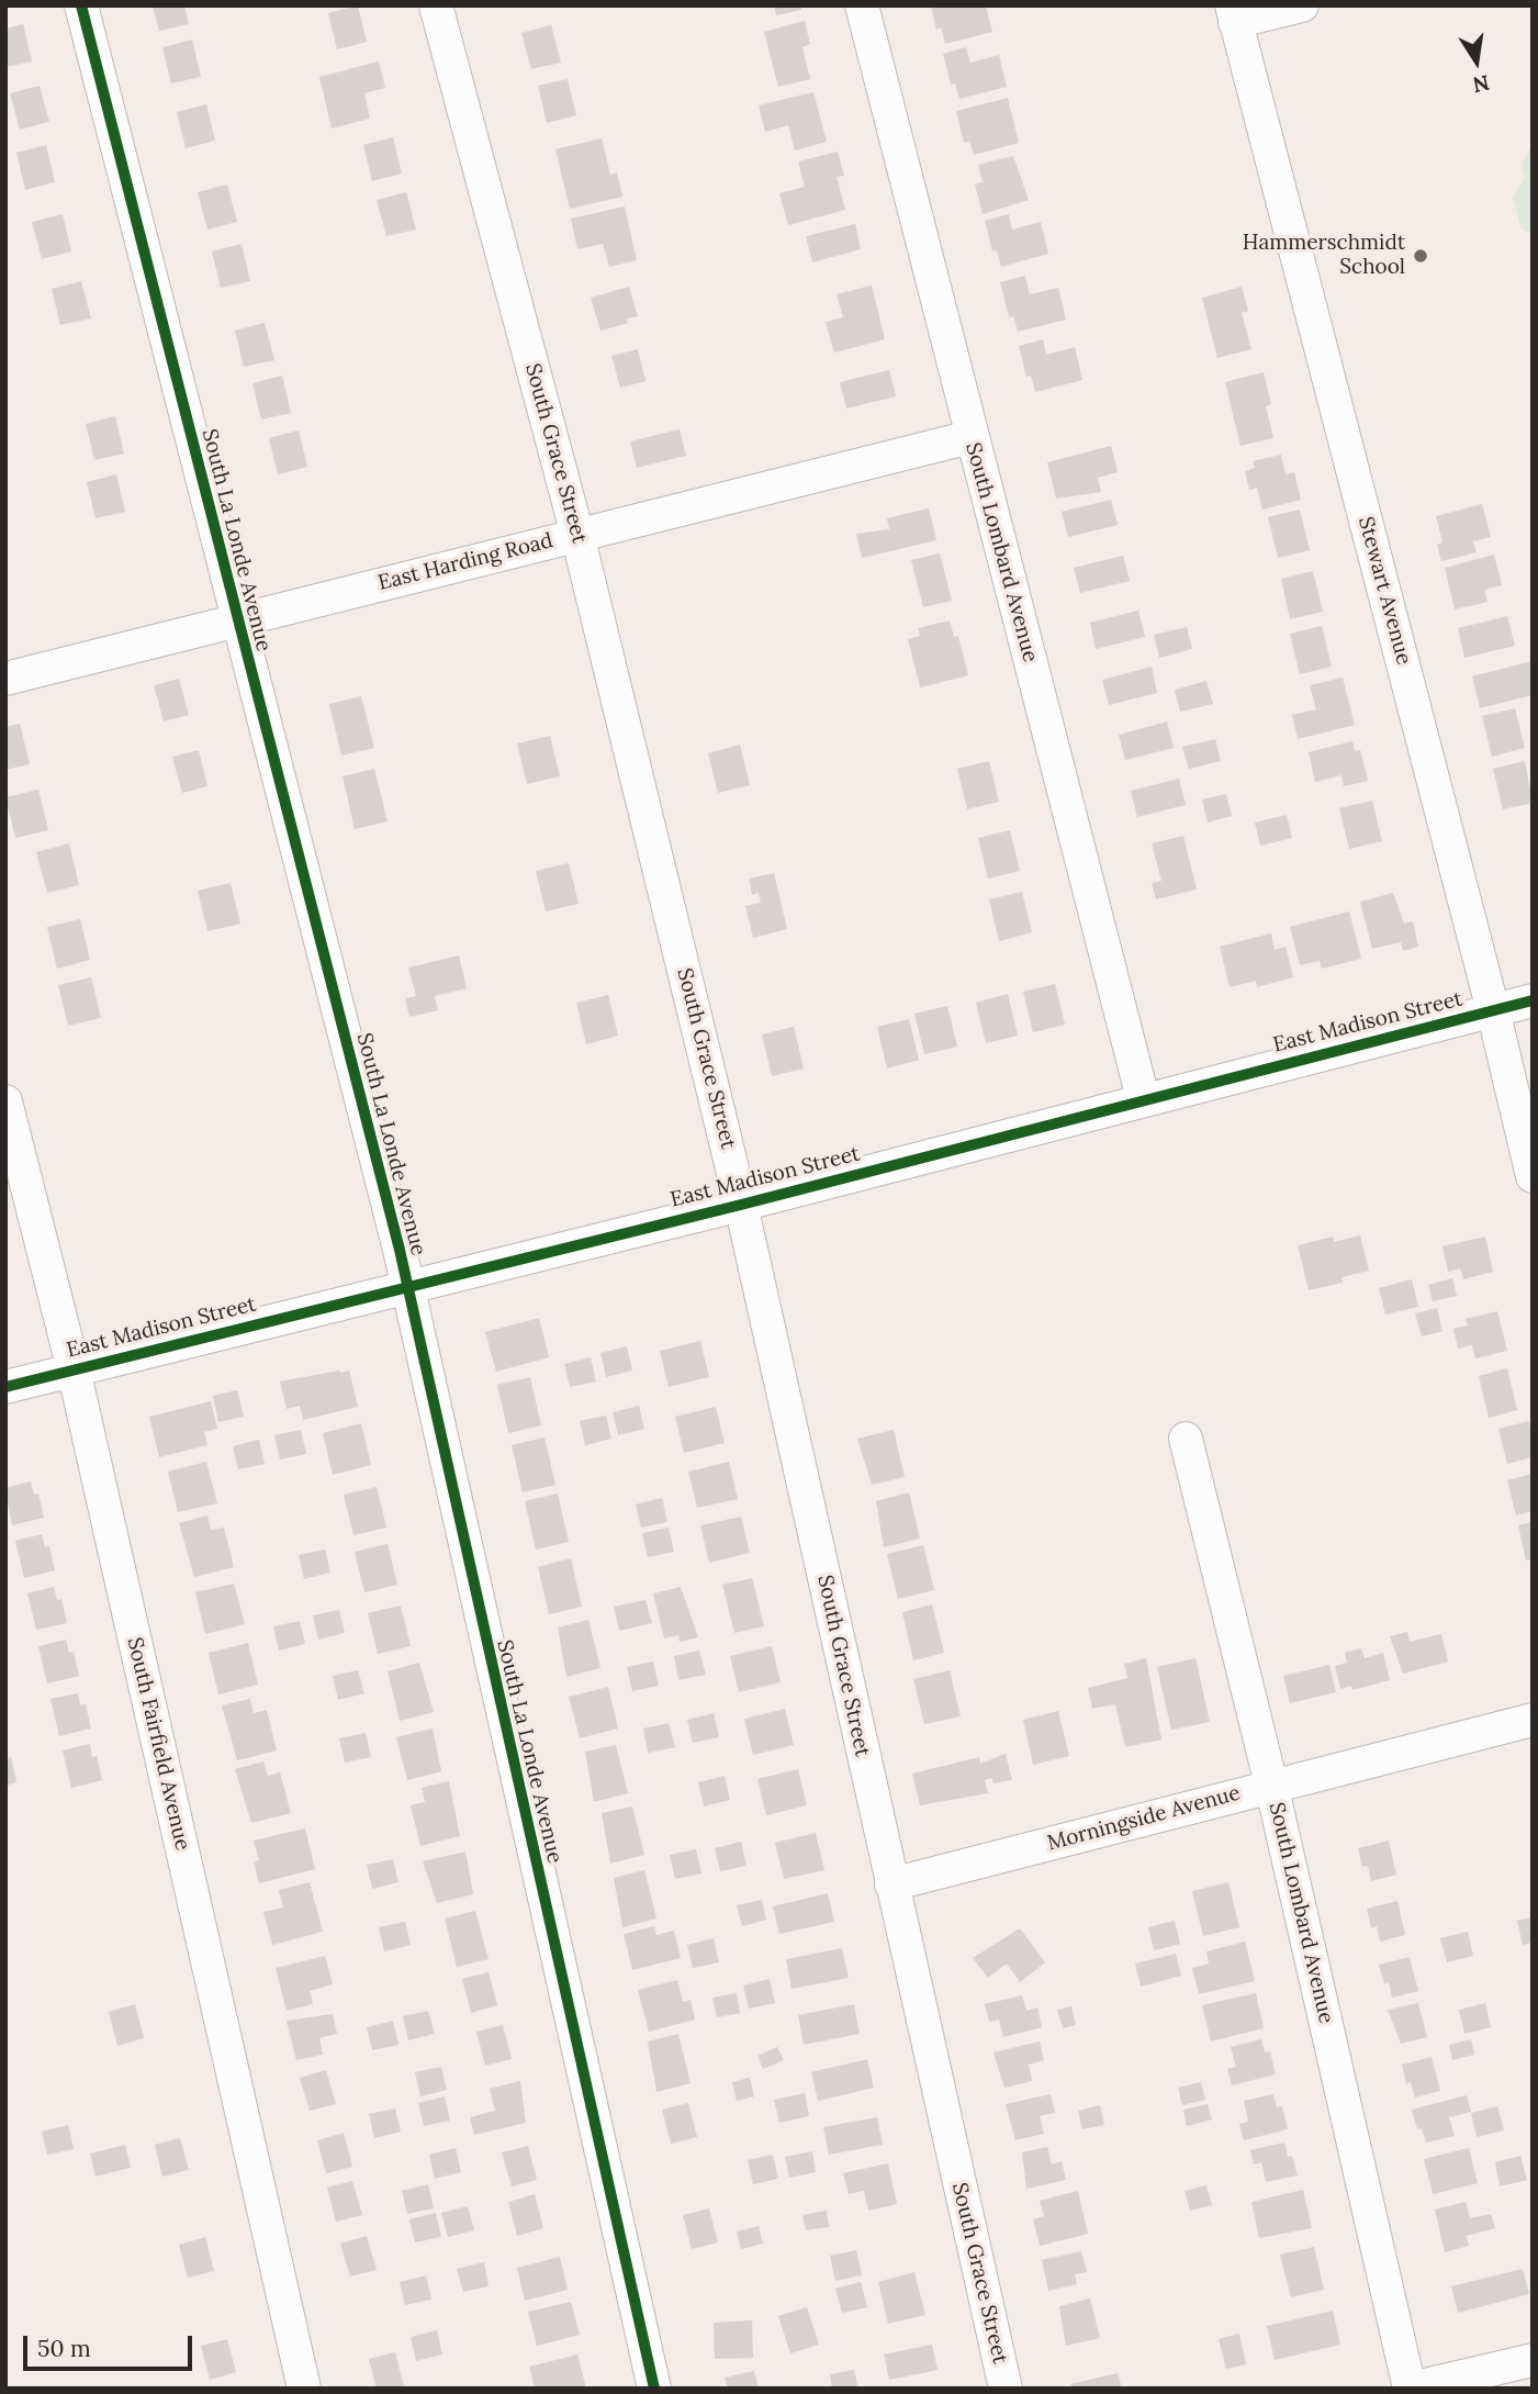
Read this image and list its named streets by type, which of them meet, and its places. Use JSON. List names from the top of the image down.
{
  "streets": {
    "street": [
      "South Grace Street",
      "South La Londe Avenue",
      "South Lombard Avenue",
      "East Harding Road",
      "Stewart Avenue",
      "East Madison Street",
      "South Fairfield Avenue",
      "Morningside Avenue"
    ]
  },
  "crossings": [
    ["South Grace Street", "East Harding Road"],
    ["South Grace Street", "East Madison Street"],
    ["South Grace Street", "Morningside Avenue"],
    ["South La Londe Avenue", "East Harding Road"],
    ["South La Londe Avenue", "East Madison Street"],
    ["South Lombard Avenue", "East Harding Road"],
    ["South Lombard Avenue", "East Madison Street"],
    ["South Lombard Avenue", "Morningside Avenue"],
    ["Stewart Avenue", "East Madison Street"],
    ["East Madison Street", "South Fairfield Avenue"]
  ],
  "places": ["Hammerschmidt School"],
  "scale_bar": "50 m",
  "north": "bottom"
}
